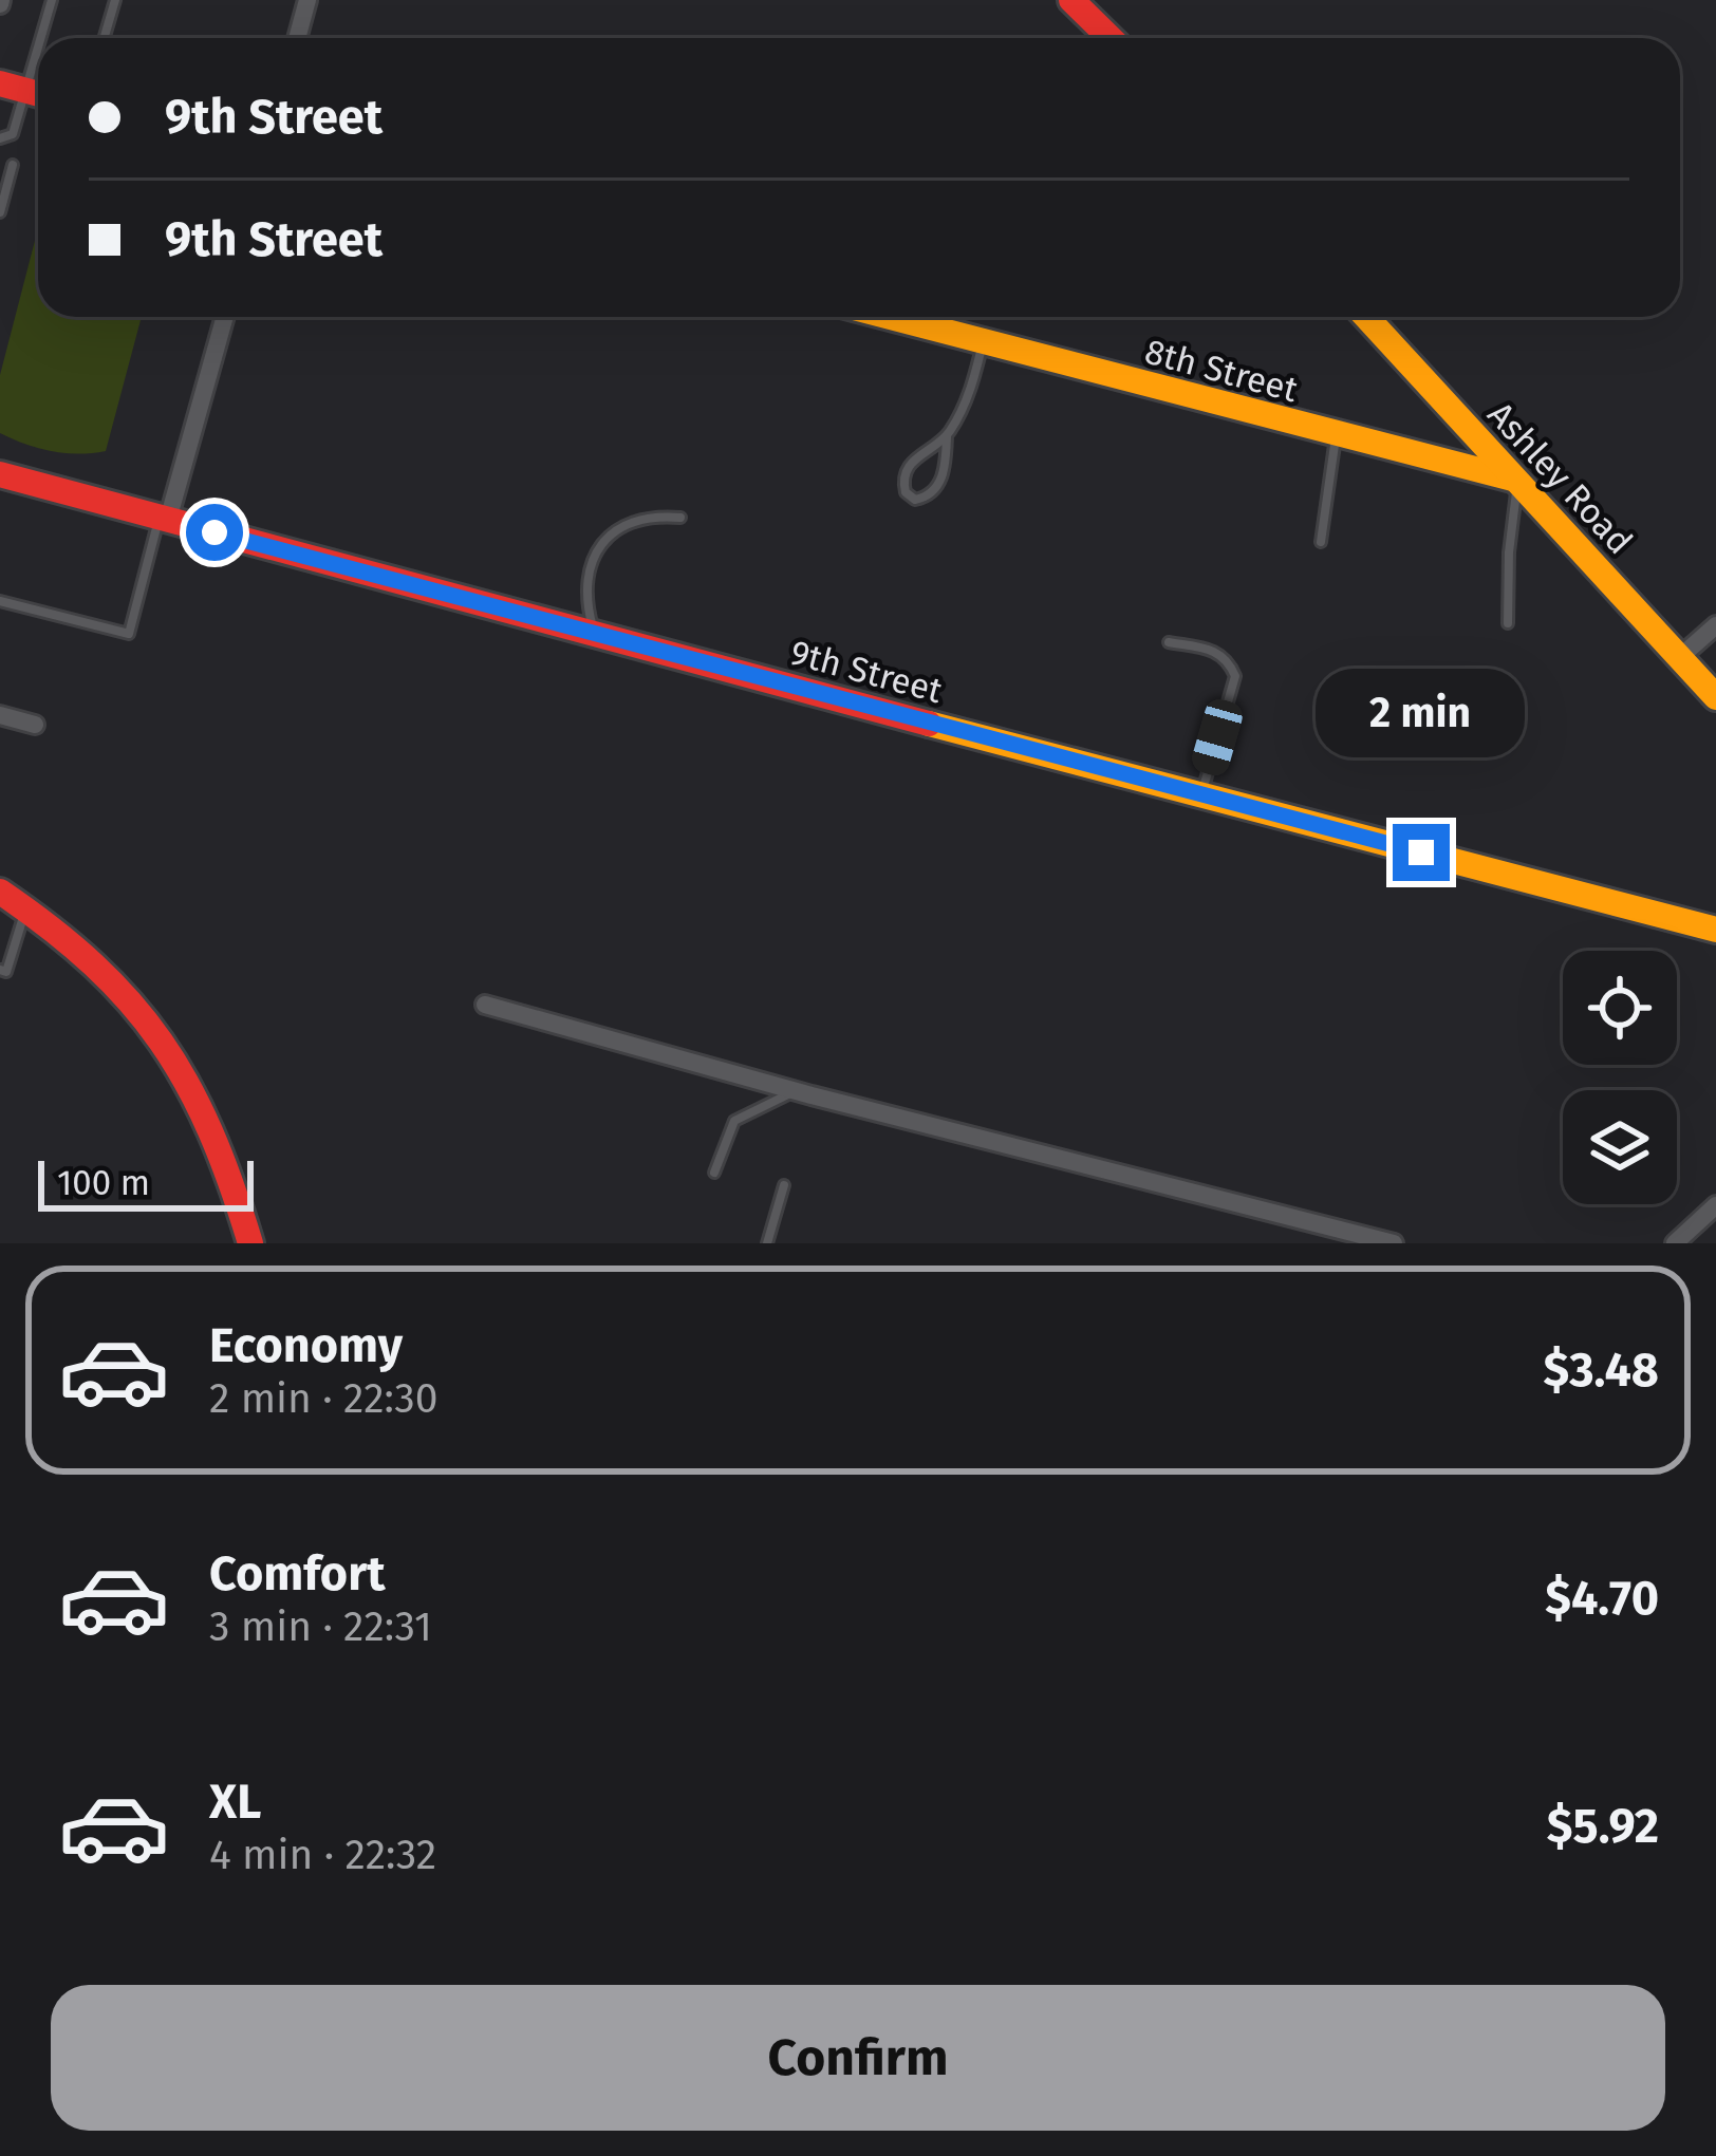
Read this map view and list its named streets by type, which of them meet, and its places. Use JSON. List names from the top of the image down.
{
  "streets": {
    "street": ["8th Street", "Ashley Road", "9th Street"]
  },
  "crossings": [
    ["8th Street", "Ashley Road"]
  ],
  "scale_bar": "100 m",
  "page": {
    "banner": ["9th Street", "9th Street"],
    "bubble": "2 min",
    "scale": "100 m",
    "list": [
      {
        "name": "Economy",
        "note": "2 min · 22:30",
        "value": "$3.48"
      },
      {
        "name": "Comfort",
        "note": "3 min · 22:31",
        "value": "$4.70"
      },
      {
        "name": "XL",
        "note": "4 min · 22:32",
        "value": "$5.92"
      }
    ],
    "buttons": "Confirm"
  }
}
